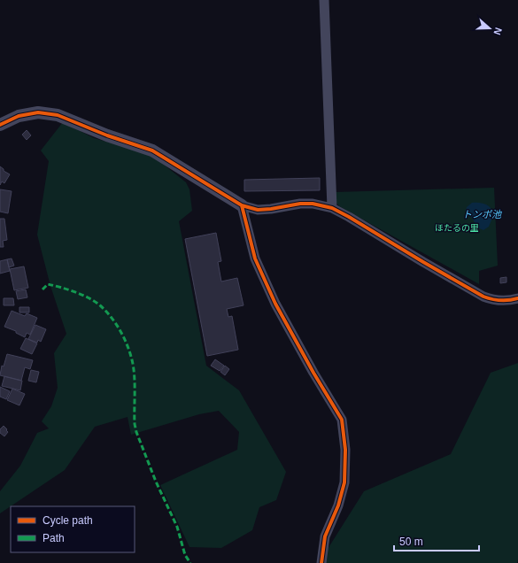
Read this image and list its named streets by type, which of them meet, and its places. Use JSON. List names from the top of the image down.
{
  "water": ["トンボ池"],
  "parks": ["ほたるの里"],
  "legend": ["Cycle path", "Path"],
  "scale_bar": "50 m",
  "north": "right"
}
